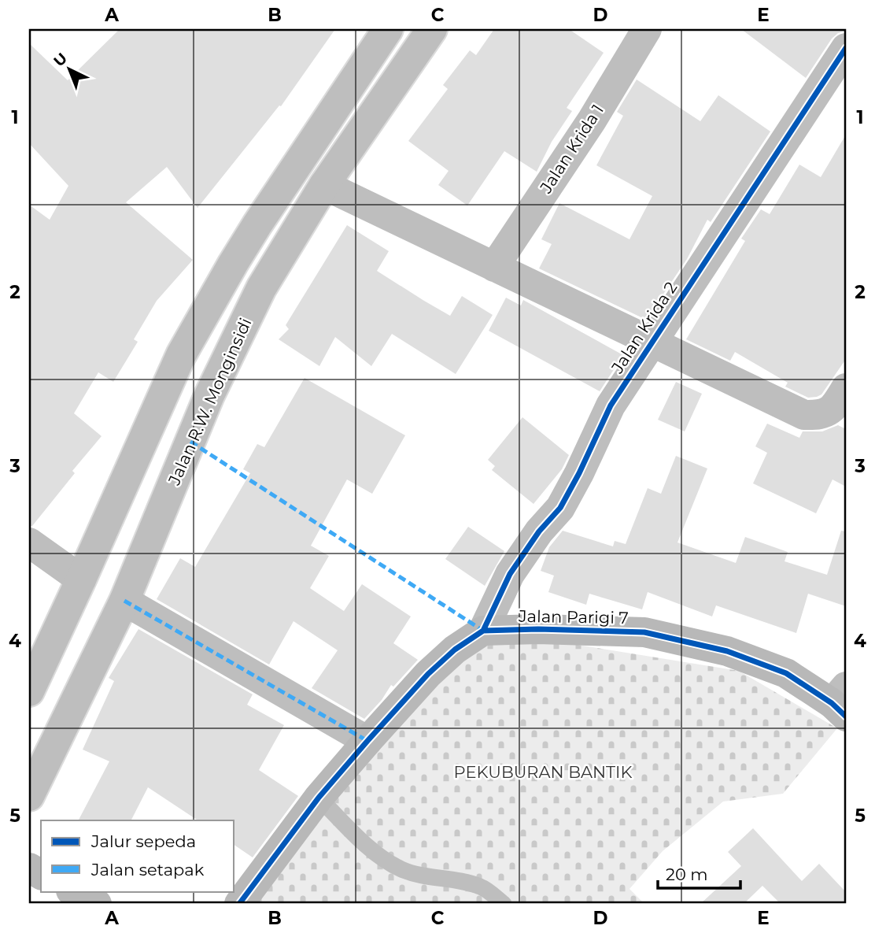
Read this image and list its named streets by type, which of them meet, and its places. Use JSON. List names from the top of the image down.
{
  "streets": {
    "main road": ["Jalan Krida 1", "Jalan Krida 2", "Jalan R.W. Monginsidi"],
    "street": ["Jalan Parigi 7"]
  },
  "crossings": [
    ["Jalan Krida 2", "Jalan Parigi 7"]
  ],
  "parks": ["PEKUBURAN BANTIK"],
  "legend": ["Jalur sepeda", "Jalan setapak"],
  "scale_bar": "20 m",
  "north": "top left",
  "grid": {
    "columns": [
      "A",
      "B",
      "C",
      "D",
      "E"
    ],
    "rows": [
      "1",
      "2",
      "3",
      "4",
      "5"
    ]
  }
}
